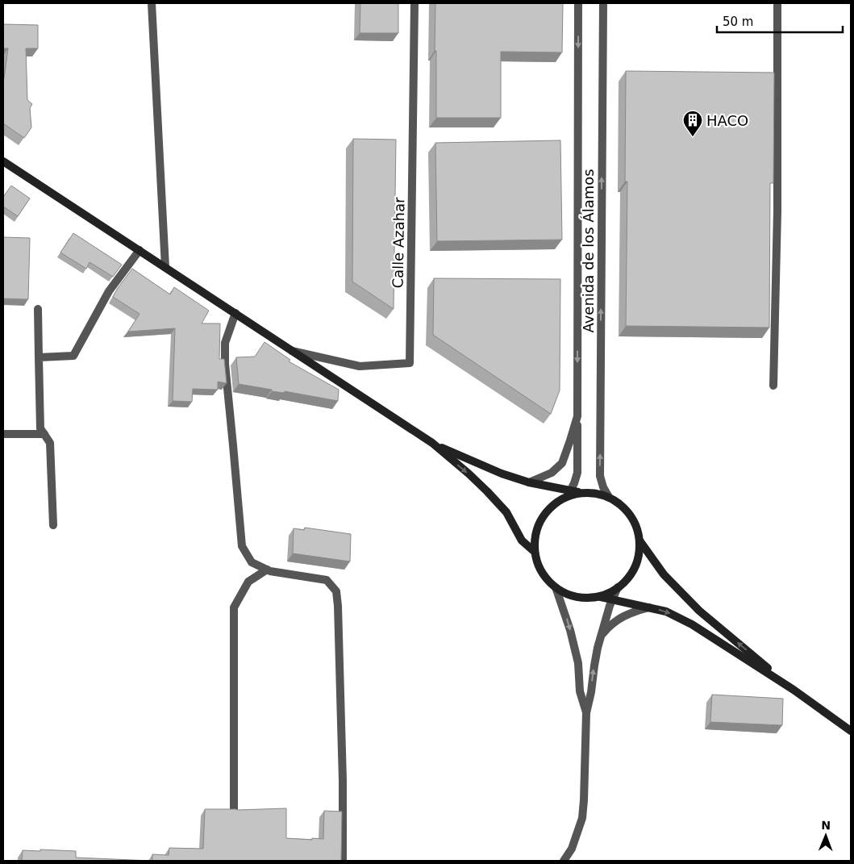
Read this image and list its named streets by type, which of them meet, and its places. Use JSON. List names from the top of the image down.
{
  "streets": {
    "street": ["Calle Azahar", "Avenida de los Álamos"]
  },
  "places": {
    "building": ["HACO"]
  },
  "scale_bar": "50 m",
  "north": "top"
}
